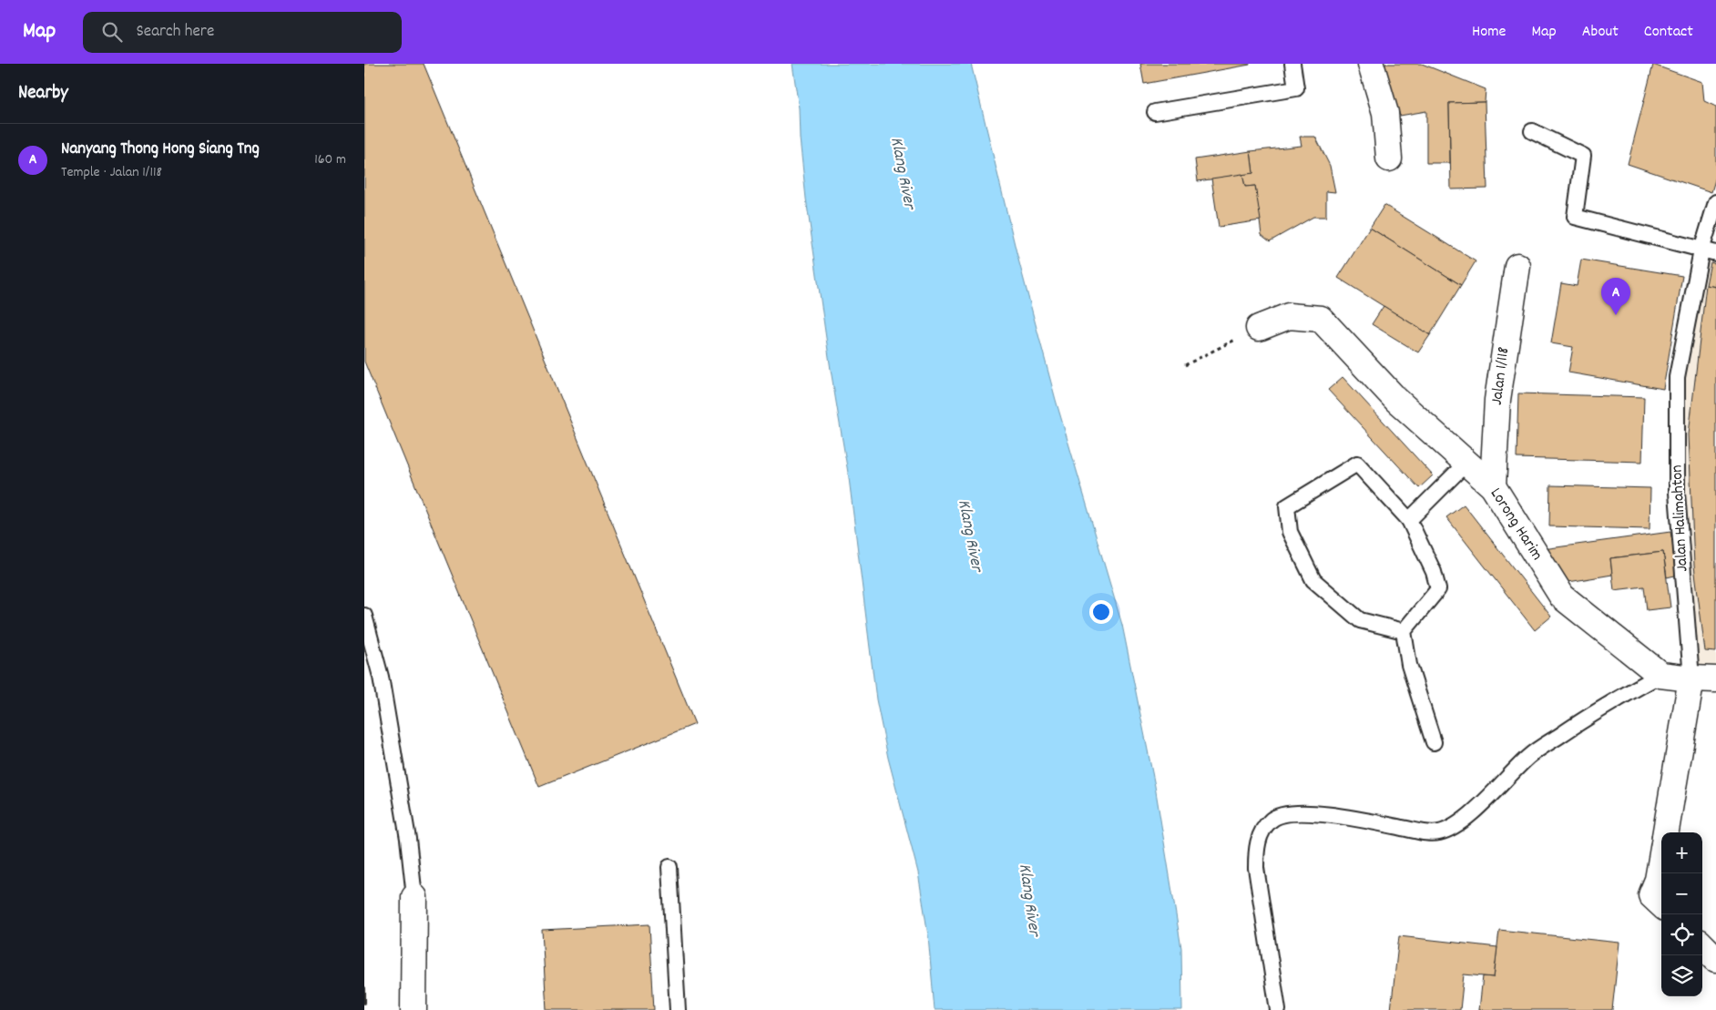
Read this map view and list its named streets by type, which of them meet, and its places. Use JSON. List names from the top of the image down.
{
  "streets": {
    "street": ["Jalan 1/118", "Jalan Halimahton", "Lorong Harim"]
  },
  "crossings": [
    ["Jalan 1/118", "Lorong Harim"]
  ],
  "water": ["Klang River"],
  "page": {
    "header": "Map",
    "search": "Search here",
    "nav": [
      "Home",
      "Map",
      "About",
      "Contact"
    ],
    "heading": "Nearby",
    "list": [
      {
        "mark": "A",
        "name": "Nanyang Thong Hong Siang Tng",
        "note": "Temple · Jalan 1/118",
        "value": "160 m"
      }
    ],
    "pins": "A",
    "map_buttons": ["+", "−"]
  }
}
